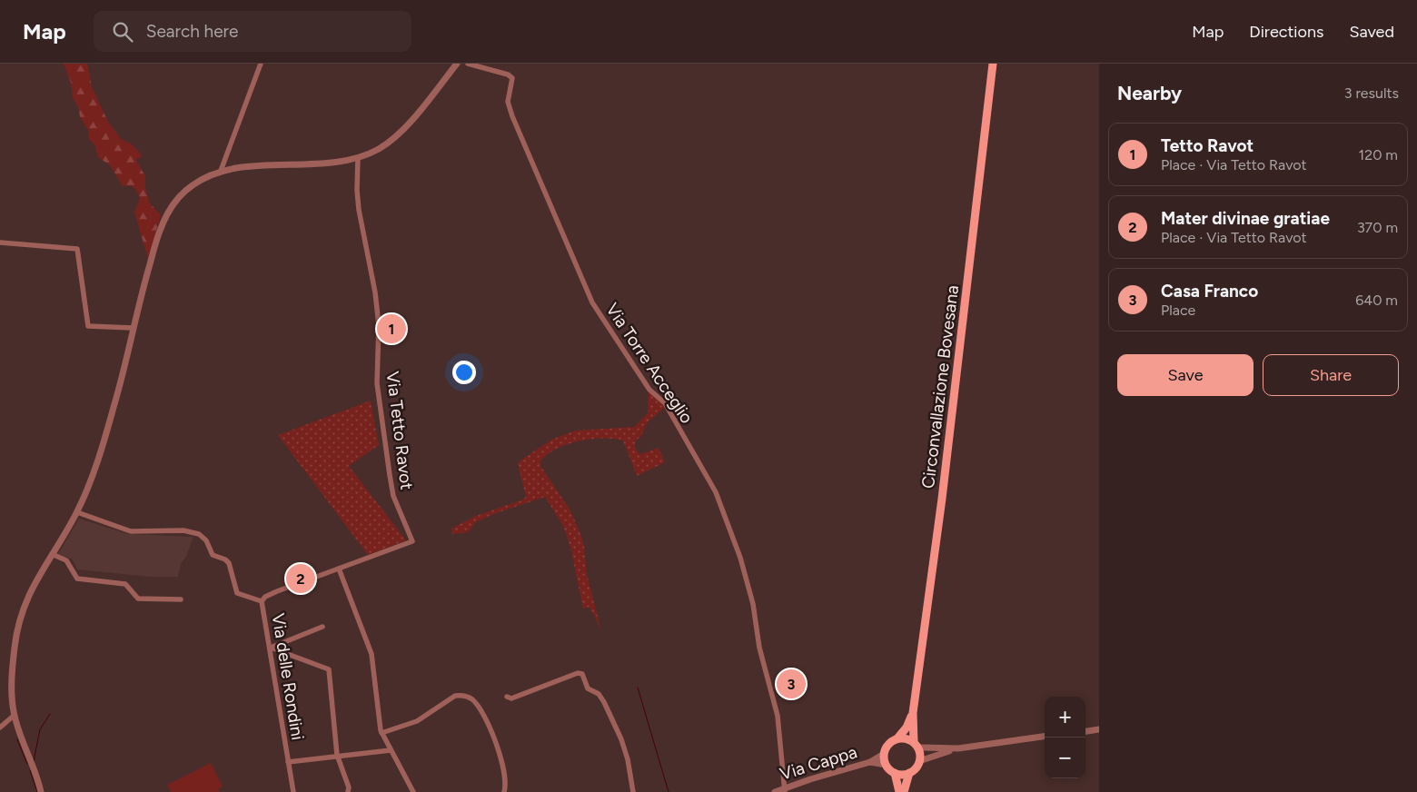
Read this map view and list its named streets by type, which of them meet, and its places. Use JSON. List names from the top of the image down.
{
  "streets": {
    "main road": ["Circonvallazione Bovesana"],
    "street": [
      "Via Torre Acceglio",
      "Via Tetto Ravot",
      "Via delle Rondini",
      "Via Cappa"
    ]
  },
  "crossings": [
    ["Via Torre Acceglio", "Via Cappa"],
    ["Via Tetto Ravot", "Via delle Rondini"]
  ],
  "page": {
    "header": "Map",
    "search": "Search here",
    "nav": ["Map", "Directions", "Saved"],
    "heading": ["Nearby", "3 results"],
    "list": [
      {
        "mark": "1",
        "name": "Tetto Ravot",
        "note": "Place · Via Tetto Ravot",
        "value": "120 m"
      },
      {
        "mark": "2",
        "name": "Mater divinae gratiae",
        "note": "Place · Via Tetto Ravot",
        "value": "370 m"
      },
      {
        "mark": "3",
        "name": "Casa Franco",
        "note": "Place",
        "value": "640 m"
      }
    ],
    "pins": ["1", "2", "3"],
    "buttons": ["Save", "Share"],
    "map_buttons": ["+", "−"]
  }
}
